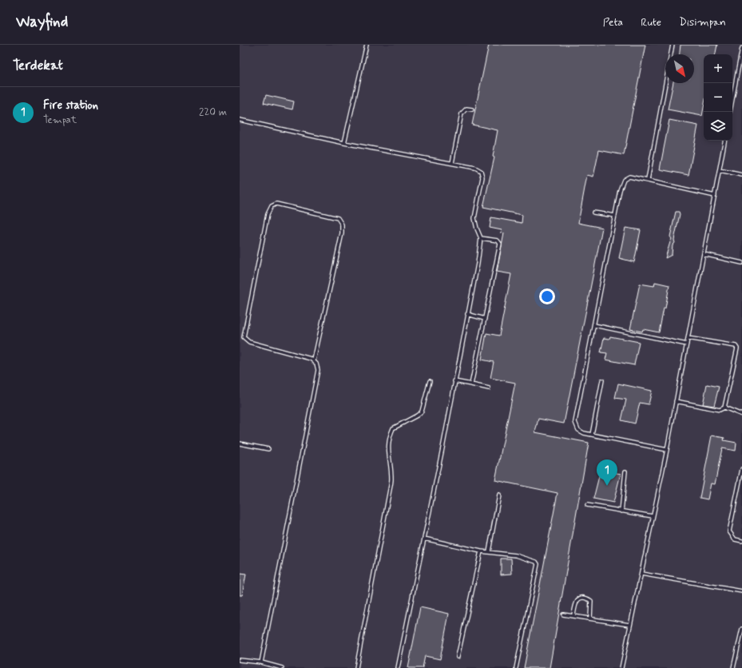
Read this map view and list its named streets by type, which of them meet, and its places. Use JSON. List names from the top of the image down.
{
  "north": "bottom right",
  "page": {
    "header": "Wayfind",
    "nav": ["Peta", "Rute", "Disimpan"],
    "heading": "Terdekat",
    "map_buttons": ["+", "−"],
    "list": [
      {
        "mark": "1",
        "name": "Fire station",
        "note": "Tempat",
        "value": "220 m"
      }
    ],
    "pins": "1"
  }
}
